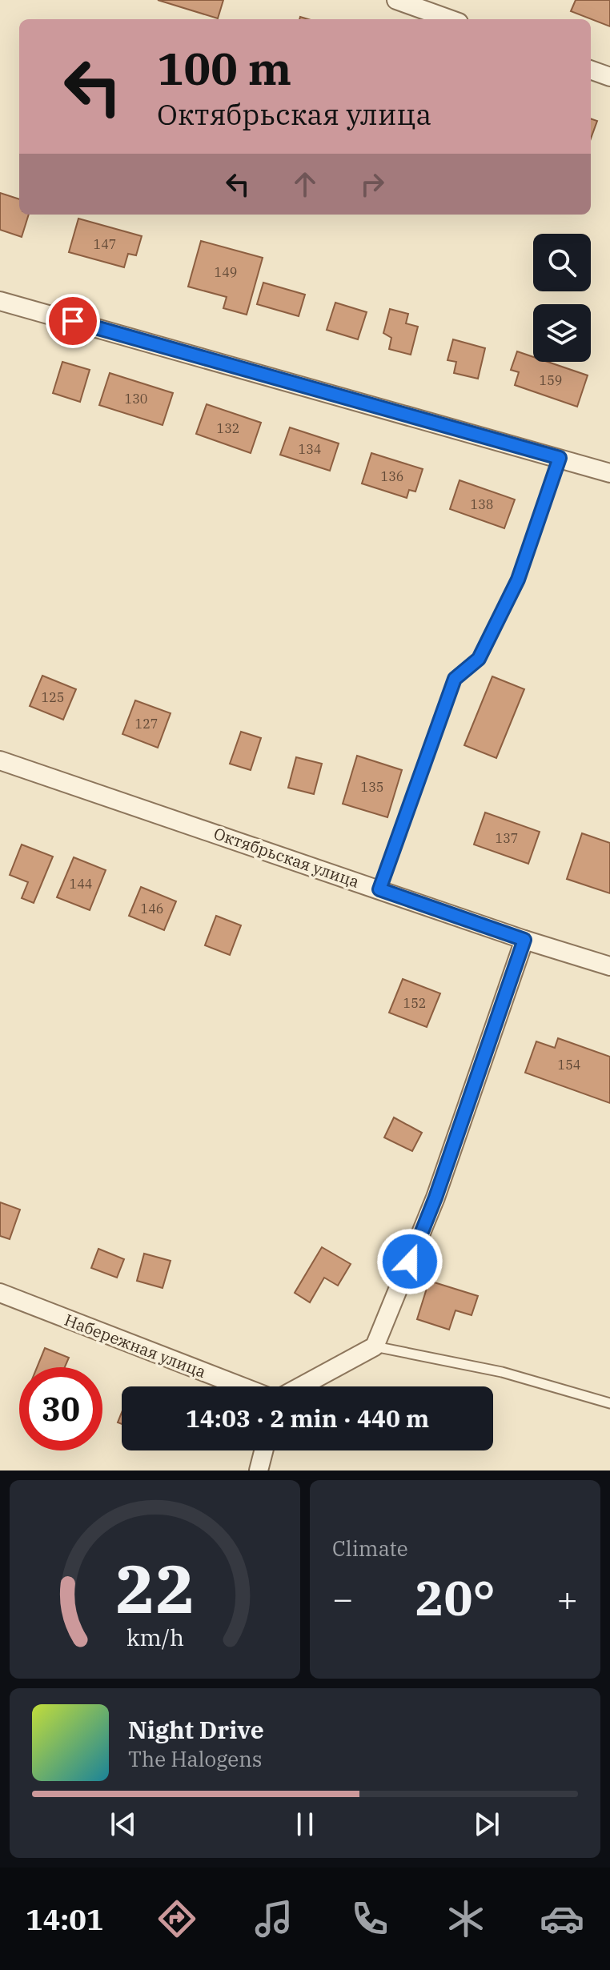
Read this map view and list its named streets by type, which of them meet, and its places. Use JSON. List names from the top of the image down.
{
  "streets": {
    "street": ["Октябрьская улица", "Набережная улица"]
  },
  "house_numbers": [
    "147",
    "149",
    "159",
    "130",
    "132",
    "134",
    "136",
    "138",
    "125",
    "127",
    "135",
    "137",
    "144",
    "146",
    "152",
    "154"
  ],
  "page": {
    "turn": ["100 m", "Октябрьская улица"],
    "limit": "30",
    "trip": "14:03 · 2 min · 440 m",
    "tile": "Climate",
    "heat": ["−", "20°", "+"],
    "song": ["Night Drive", "The Halogens"],
    "tabs": "14:01",
    "gauge": ["22", "km/h"]
  }
}
